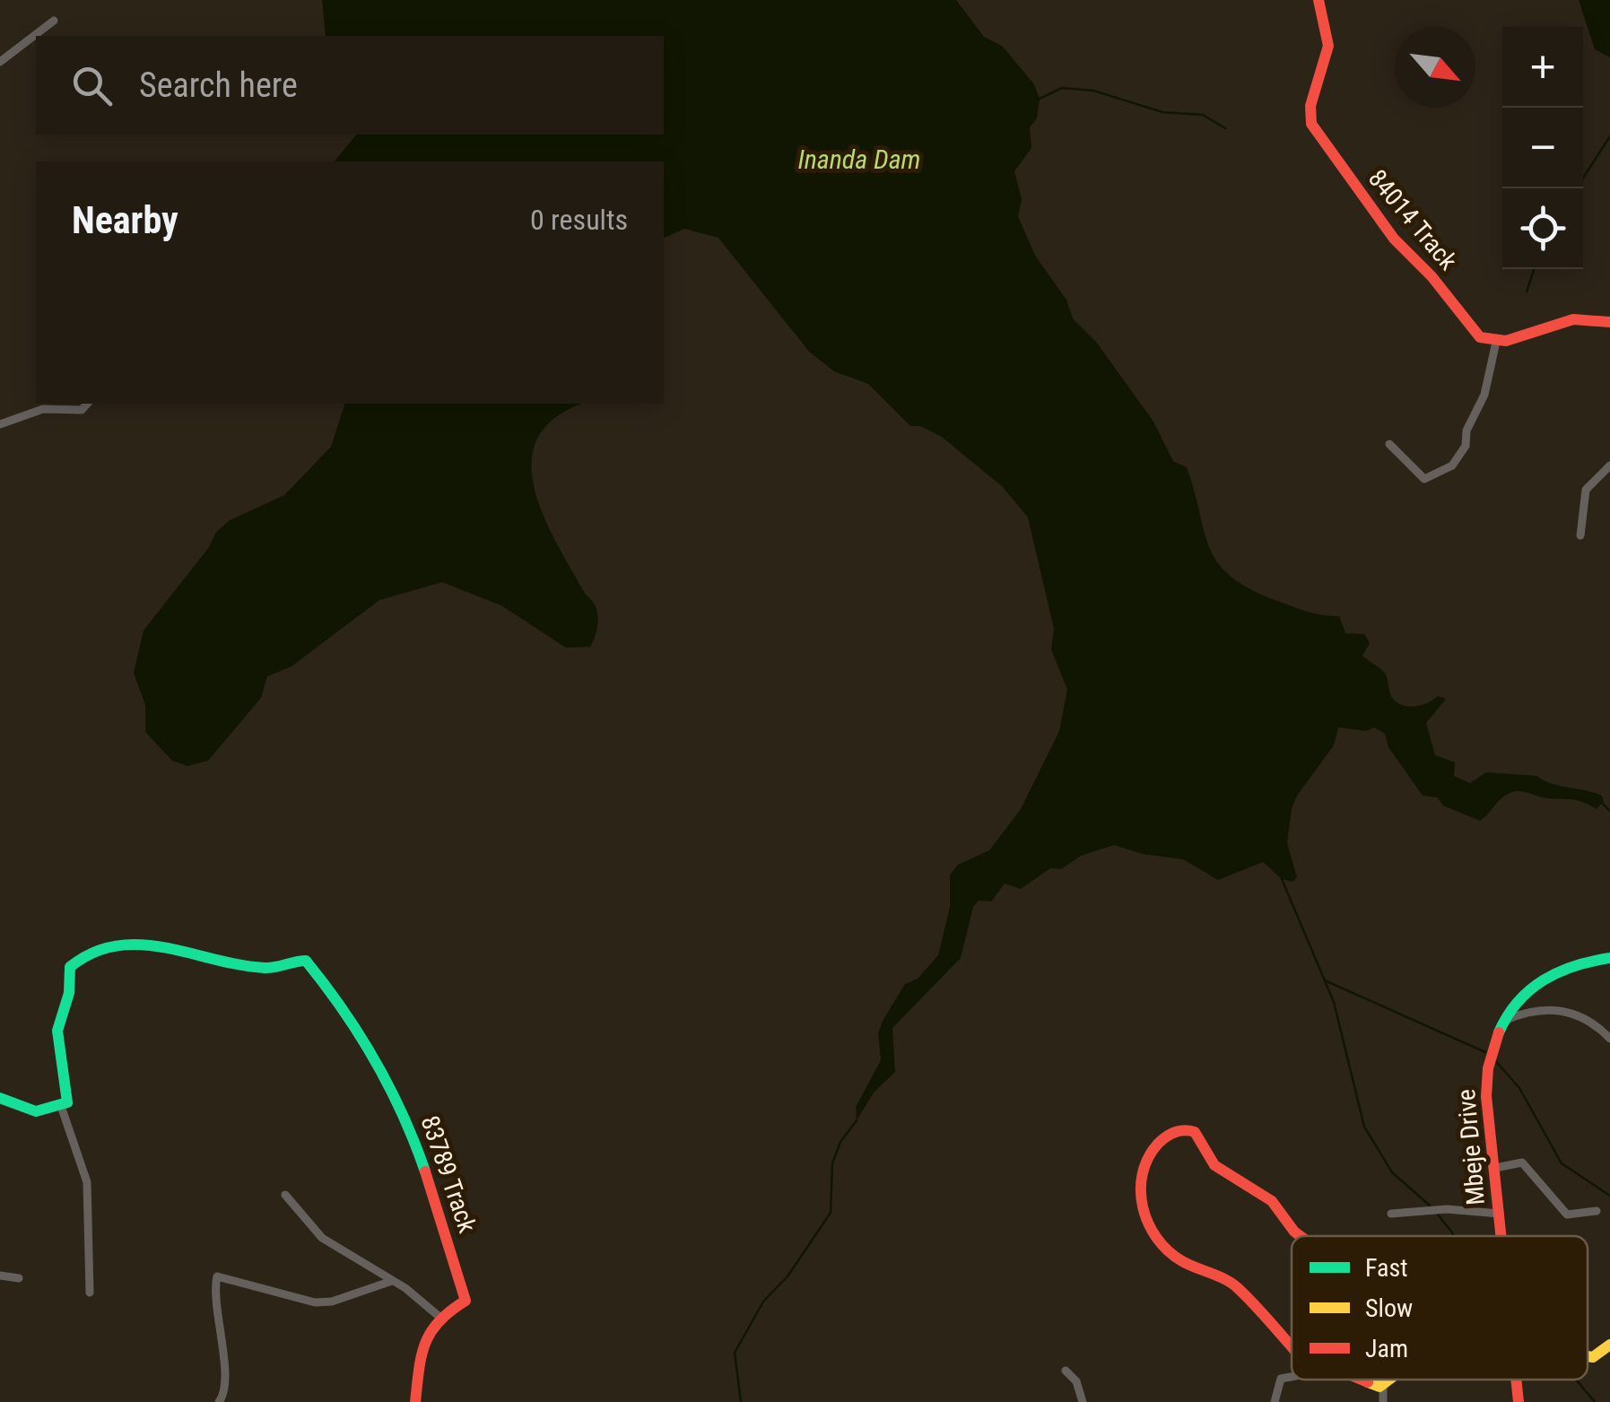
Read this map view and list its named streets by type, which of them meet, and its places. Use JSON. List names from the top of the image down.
{
  "streets": {
    "street": ["84014 Track", "Mbeje Drive", "83789 Track"]
  },
  "water": ["Inanda Dam"],
  "legend": ["Fast", "Slow", "Jam"],
  "north": "bottom right",
  "page": {
    "map_buttons": ["+", "−"],
    "search": "Search here",
    "heading": ["Nearby", "0 results"]
  }
}
